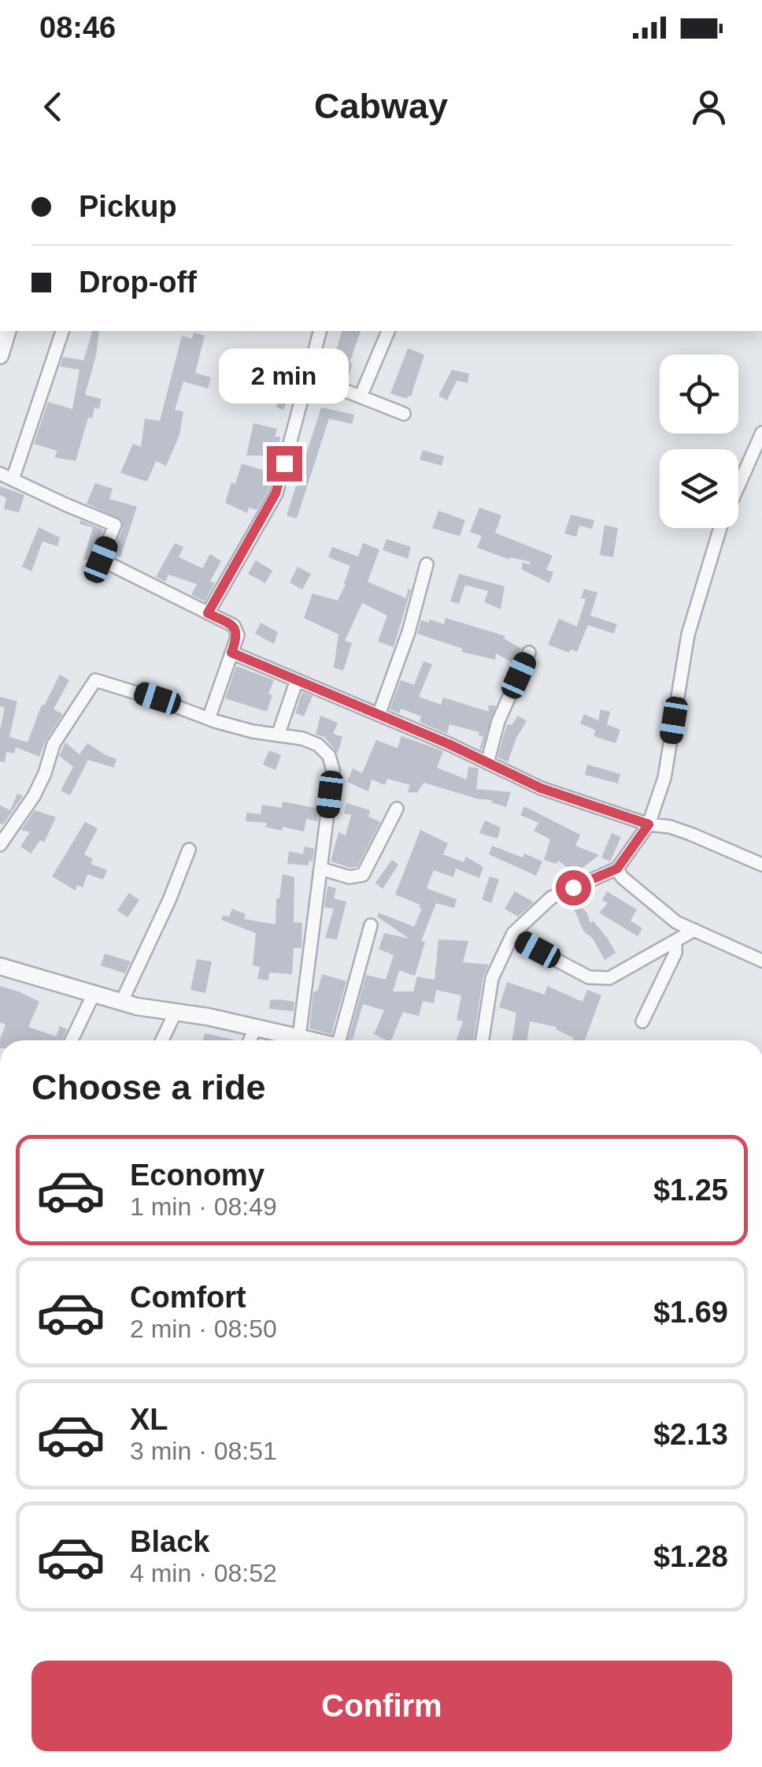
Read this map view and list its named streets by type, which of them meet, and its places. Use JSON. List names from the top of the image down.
{
  "page": {
    "status": "08:46",
    "header": "Cabway",
    "banner": ["Pickup", "Drop-off"],
    "bubble": "2 min",
    "heading": "Choose a ride",
    "list": [
      {
        "name": "Economy",
        "note": "1 min · 08:49",
        "value": "$1.25"
      },
      {
        "name": "Comfort",
        "note": "2 min · 08:50",
        "value": "$1.69"
      },
      {
        "name": "XL",
        "note": "3 min · 08:51",
        "value": "$2.13"
      },
      {
        "name": "Black",
        "note": "4 min · 08:52",
        "value": "$1.28"
      }
    ],
    "buttons": "Confirm"
  }
}
